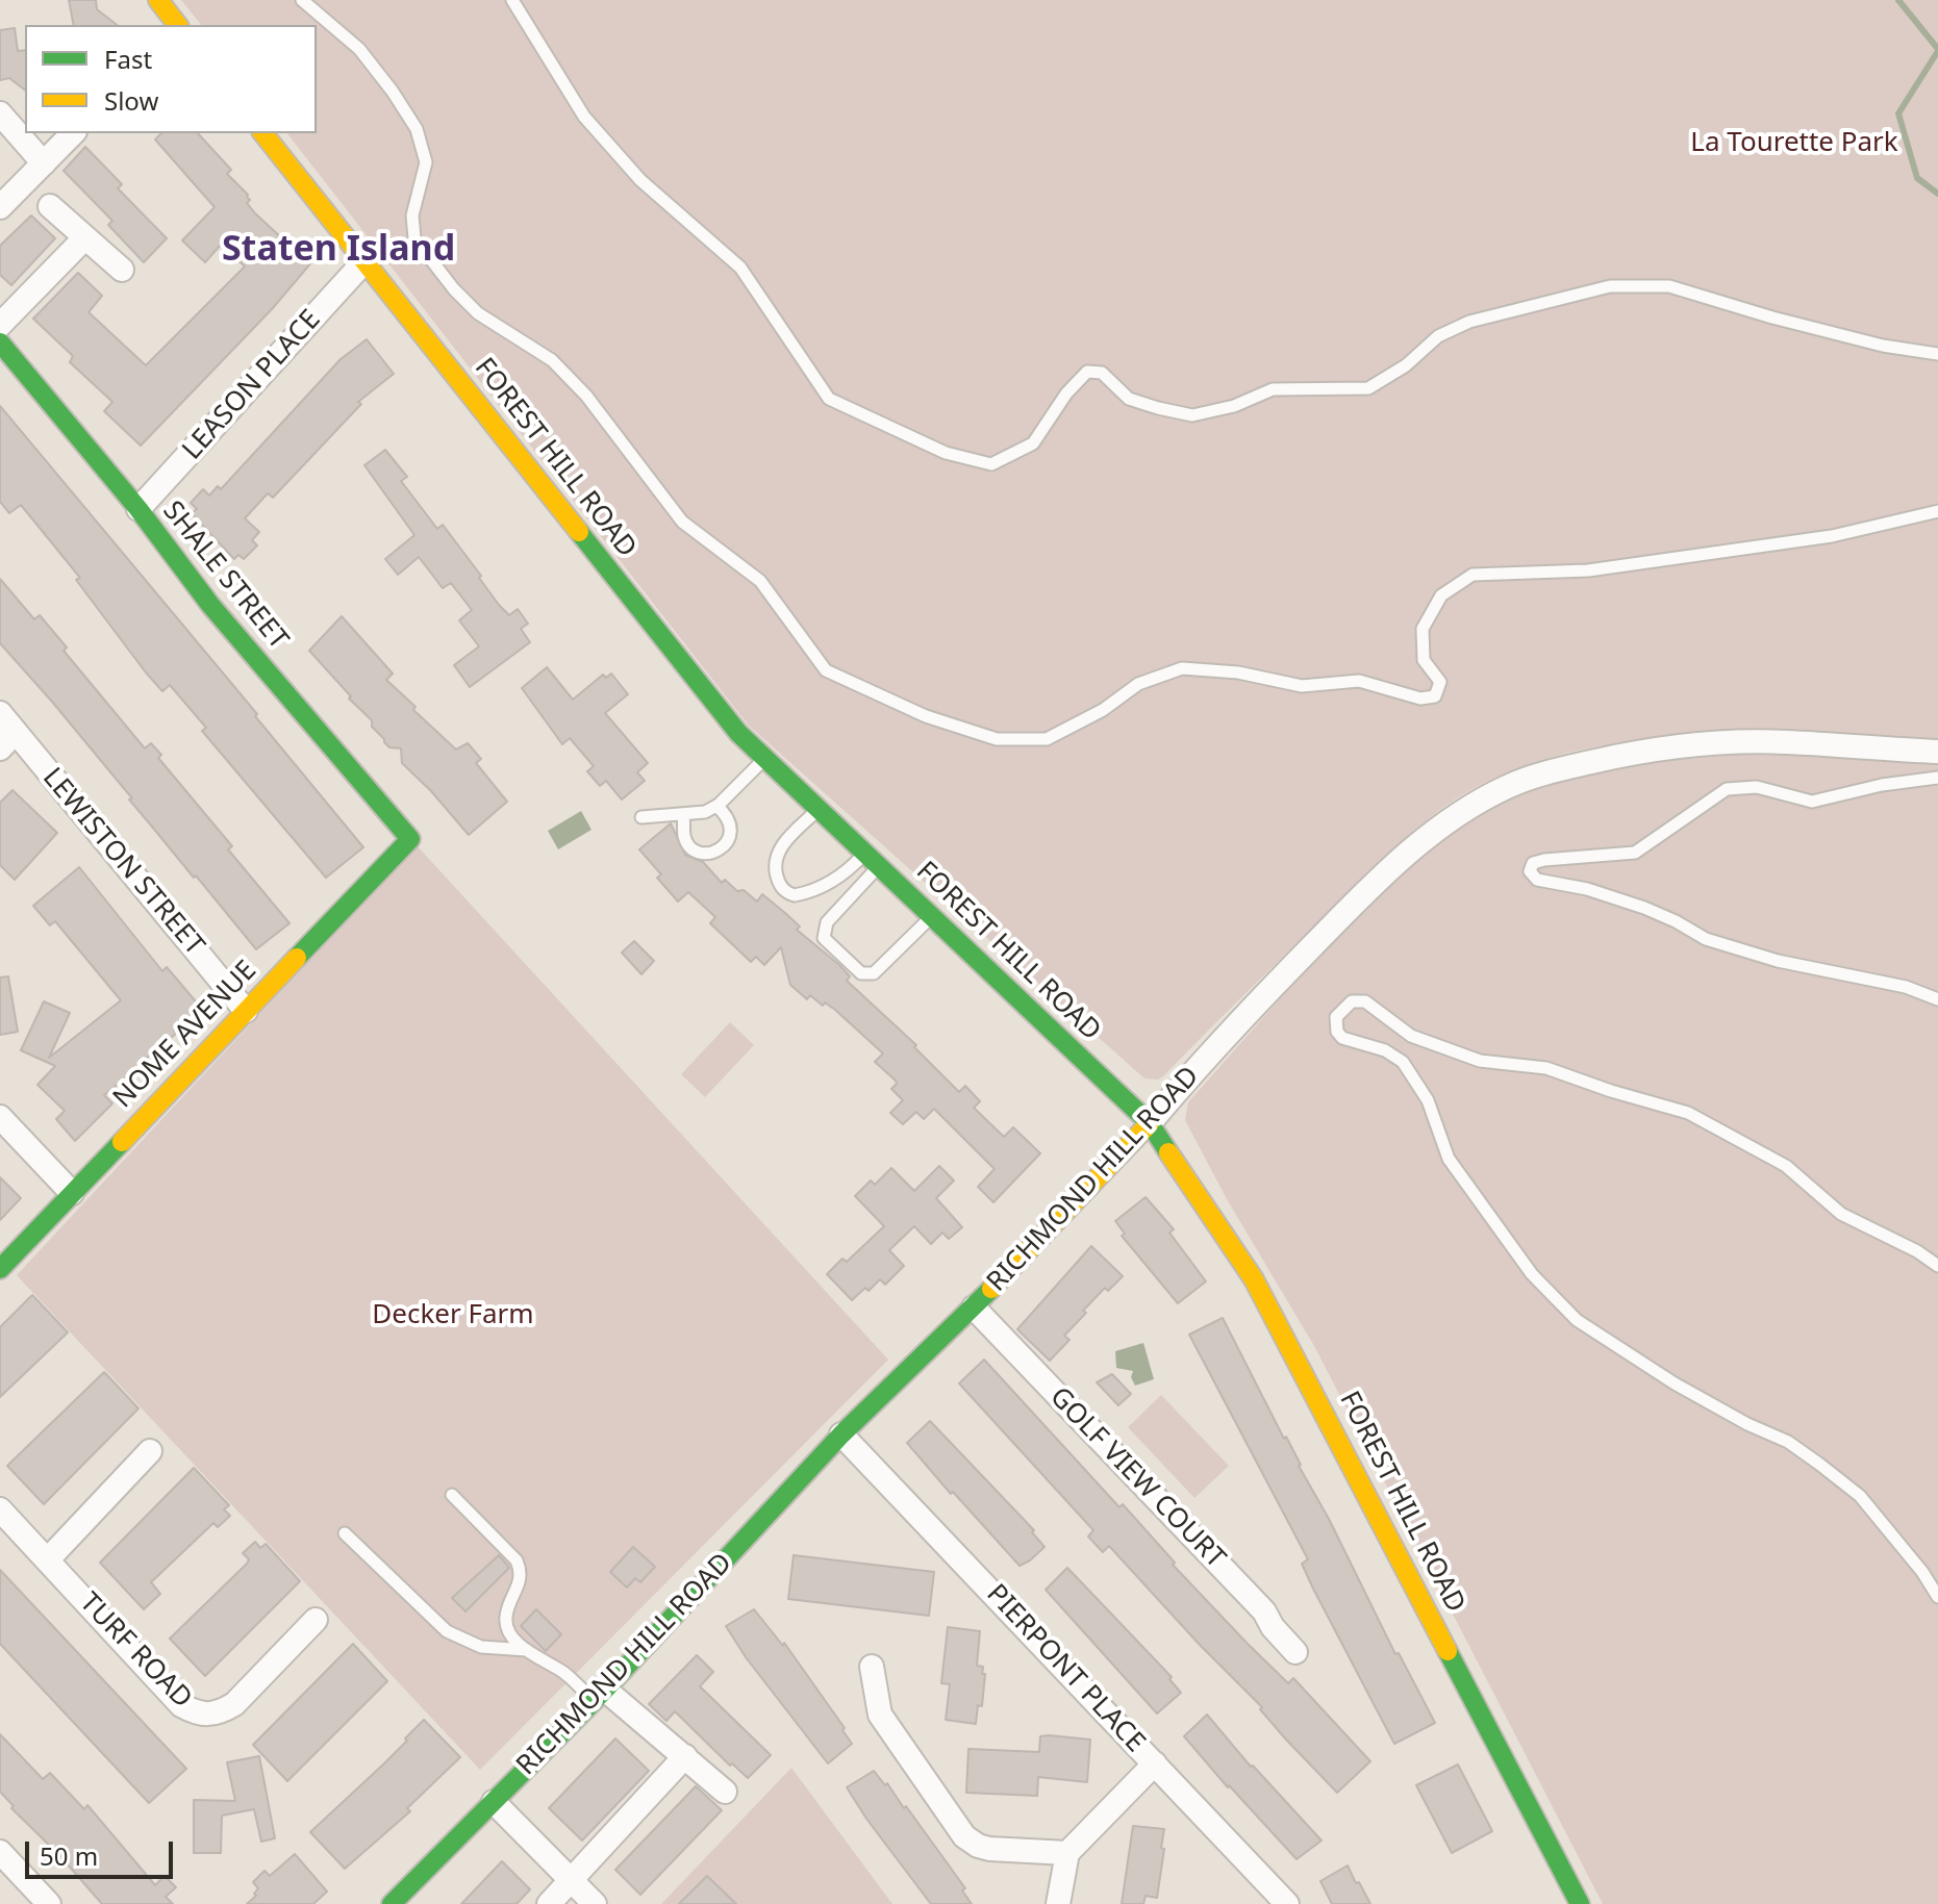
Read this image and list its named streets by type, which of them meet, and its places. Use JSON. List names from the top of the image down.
{
  "streets": {
    "street": [
      "LEASON PLACE",
      "FOREST HILL ROAD",
      "SHALE STREET",
      "LEWISTON STREET",
      "NOME AVENUE",
      "RICHMOND HILL ROAD",
      "GOLF VIEW COURT",
      "TURF ROAD",
      "PIERPONT PLACE"
    ]
  },
  "crossings": [
    ["LEASON PLACE", "FOREST HILL ROAD"],
    ["LEASON PLACE", "SHALE STREET"],
    ["FOREST HILL ROAD", "RICHMOND HILL ROAD"],
    ["SHALE STREET", "NOME AVENUE"],
    ["LEWISTON STREET", "NOME AVENUE"],
    ["RICHMOND HILL ROAD", "GOLF VIEW COURT"],
    ["RICHMOND HILL ROAD", "PIERPONT PLACE"]
  ],
  "districts": ["Staten Island"],
  "parks": ["La Tourette Park", "Decker Farm"],
  "legend": ["Fast", "Slow"],
  "scale_bar": "50 m"
}
